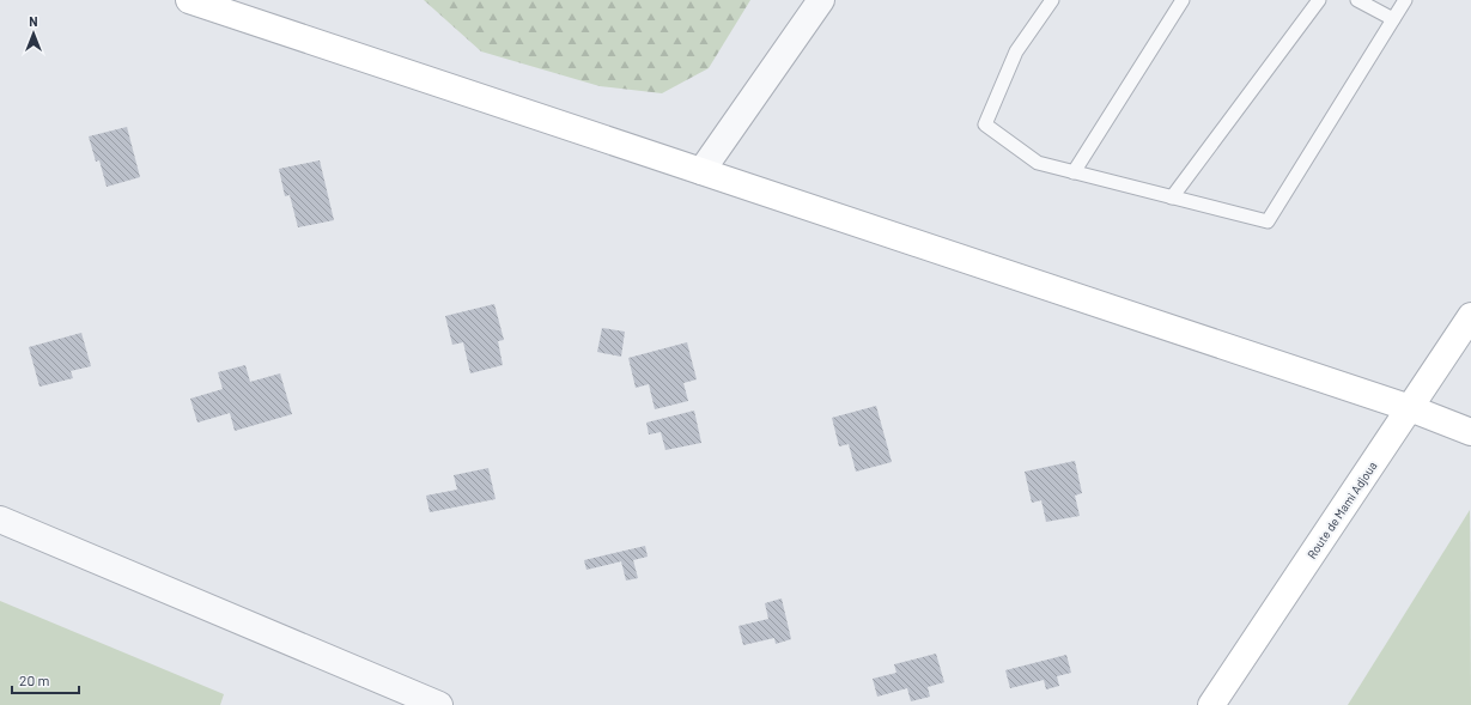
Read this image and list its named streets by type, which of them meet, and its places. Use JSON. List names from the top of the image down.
{
  "streets": {
    "street": ["Route de Mami Adjoua"]
  },
  "scale_bar": "20 m",
  "north": "top"
}
